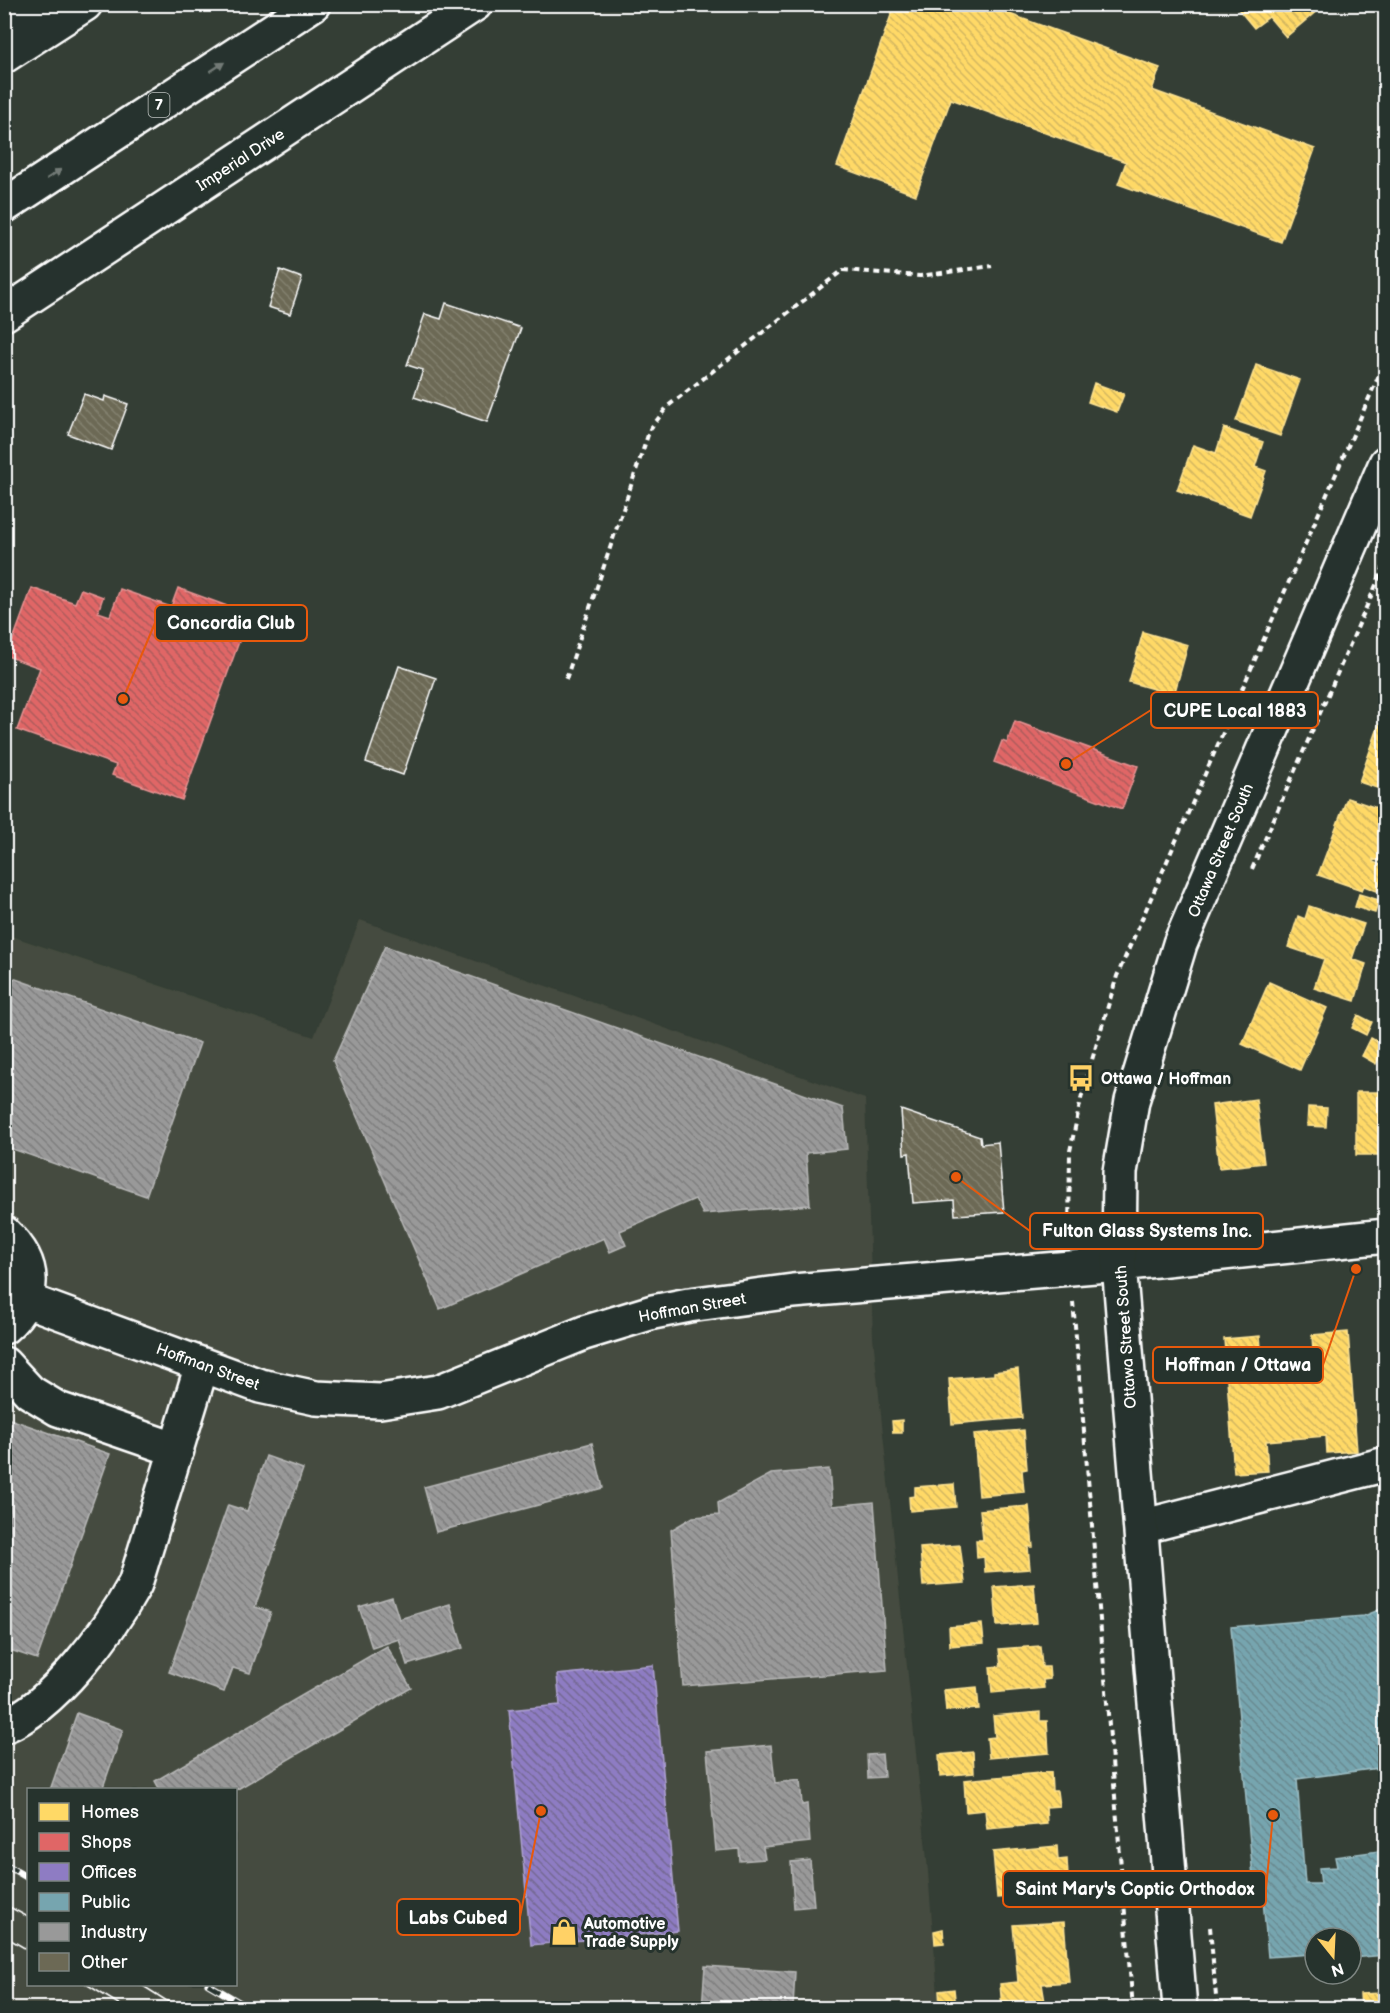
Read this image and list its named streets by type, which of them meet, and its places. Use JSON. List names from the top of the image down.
{
  "streets": {
    "main road": [
      "7",
      "Imperial Drive",
      "Ottawa Street South",
      "Hoffman Street"
    ]
  },
  "crossings": [
    ["Ottawa Street South", "Hoffman Street"]
  ],
  "places": {
    "other": [
      "Concordia Club",
      "CUPE Local 1883",
      "Fulton Glass Systems Inc.",
      "Hoffman / Ottawa",
      "Labs Cubed",
      "Saint Mary's Coptic Orthodox"
    ],
    "bus stop": ["Ottawa / Hoffman"],
    "shop": ["Automotive Trade Supply"]
  },
  "legend": [
    "Homes",
    "Shops",
    "Offices",
    "Public",
    "Industry",
    "Other"
  ],
  "north": "bottom"
}
